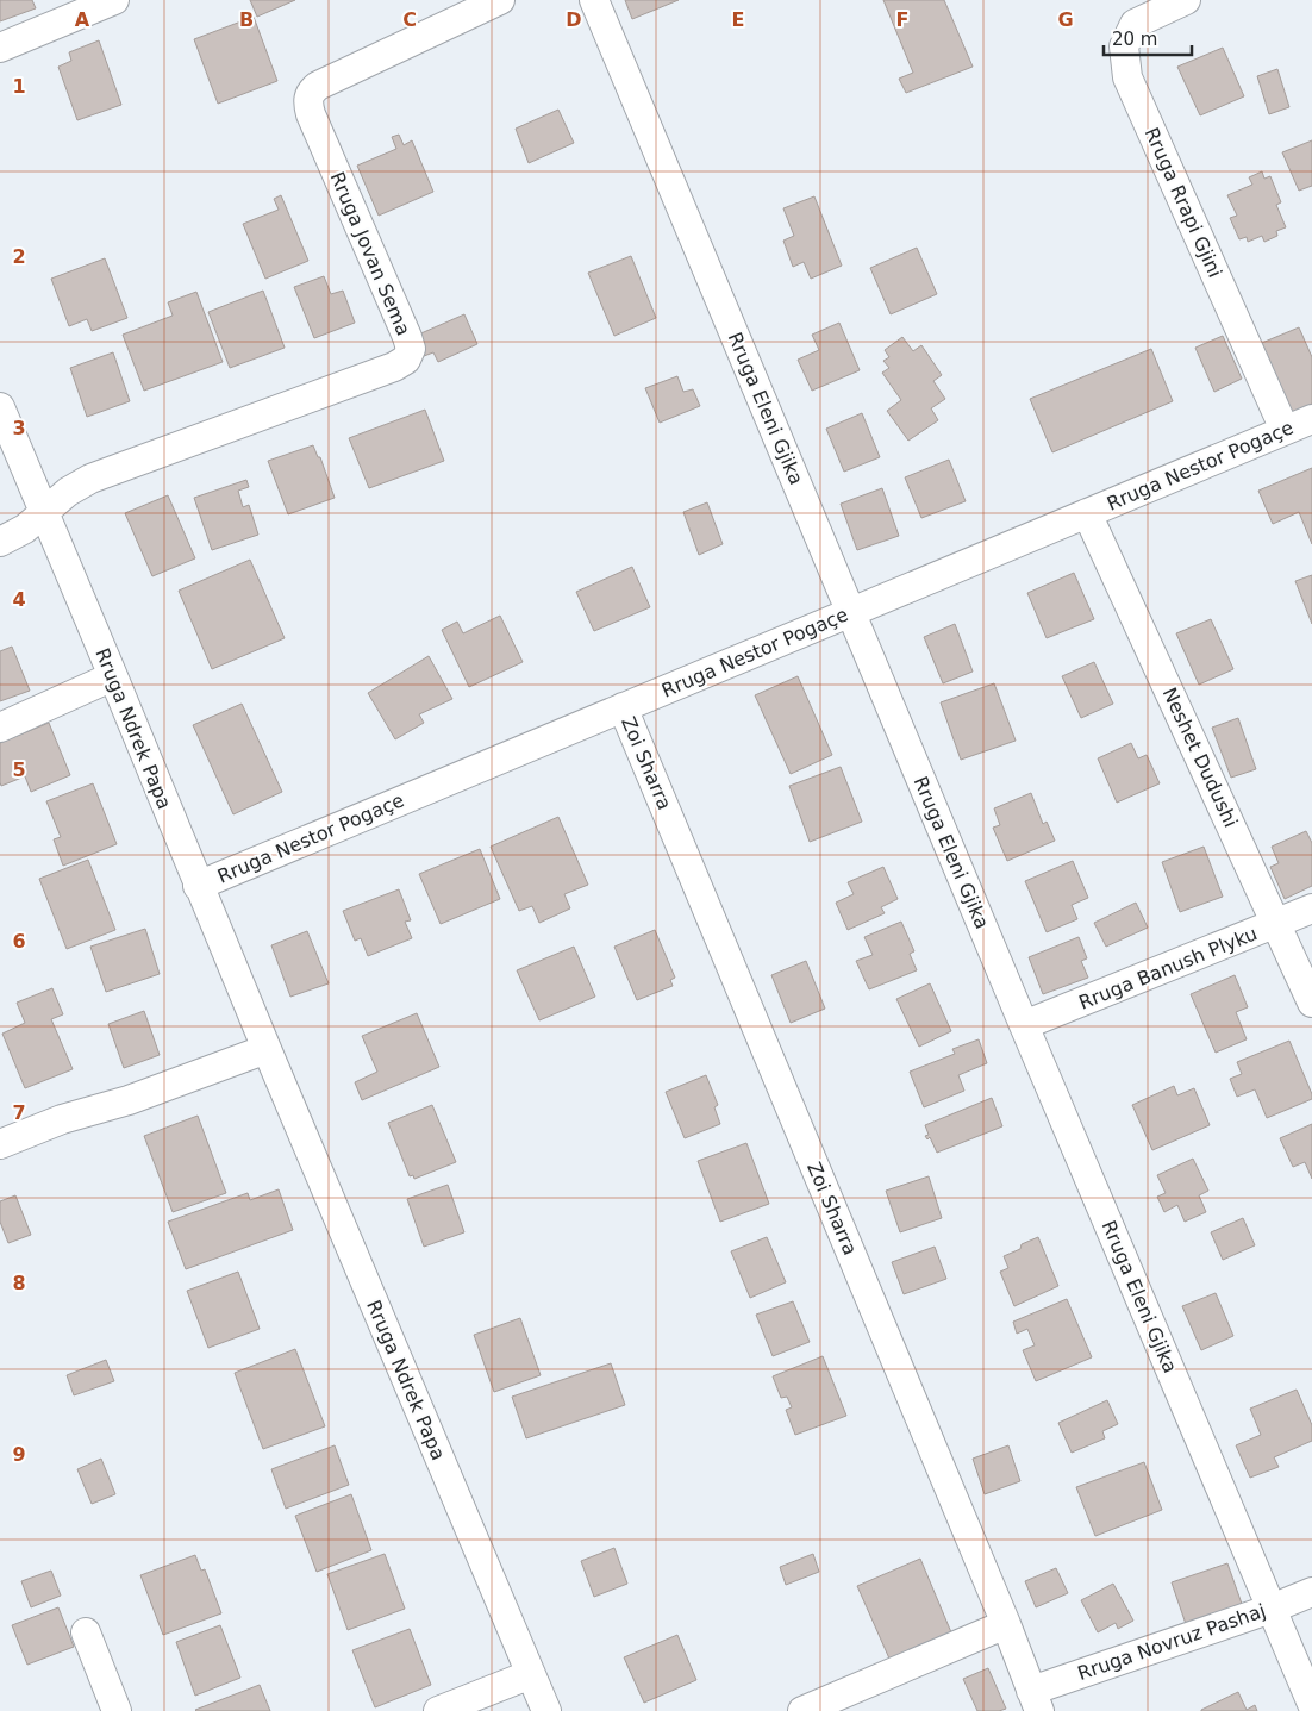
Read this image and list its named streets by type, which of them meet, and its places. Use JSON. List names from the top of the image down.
{
  "streets": {
    "street": [
      "Rruga Rrapi Gjini",
      "Rruga Jovan Sema",
      "Rruga Eleni Gjika",
      "Rruga Nestor Pogaçe",
      "Rruga Ndrek Papa",
      "Neshet Dudushi",
      "Zoi Sharra",
      "Rruga Banush Plyku",
      "Rruga Novruz Pashaj"
    ]
  },
  "crossings": [
    ["Rruga Rrapi Gjini", "Rruga Nestor Pogaçe"],
    ["Rruga Jovan Sema", "Rruga Ndrek Papa"],
    ["Rruga Eleni Gjika", "Rruga Nestor Pogaçe"],
    ["Rruga Eleni Gjika", "Rruga Banush Plyku"],
    ["Rruga Eleni Gjika", "Rruga Novruz Pashaj"],
    ["Rruga Nestor Pogaçe", "Rruga Ndrek Papa"],
    ["Rruga Nestor Pogaçe", "Neshet Dudushi"],
    ["Rruga Nestor Pogaçe", "Zoi Sharra"],
    ["Neshet Dudushi", "Rruga Banush Plyku"],
    ["Zoi Sharra", "Rruga Novruz Pashaj"]
  ],
  "scale_bar": "20 m",
  "grid": {
    "columns": [
      "A",
      "B",
      "C",
      "D",
      "E",
      "F",
      "G"
    ],
    "rows": [
      "1",
      "2",
      "3",
      "4",
      "5",
      "6",
      "7",
      "8",
      "9"
    ]
  }
}
